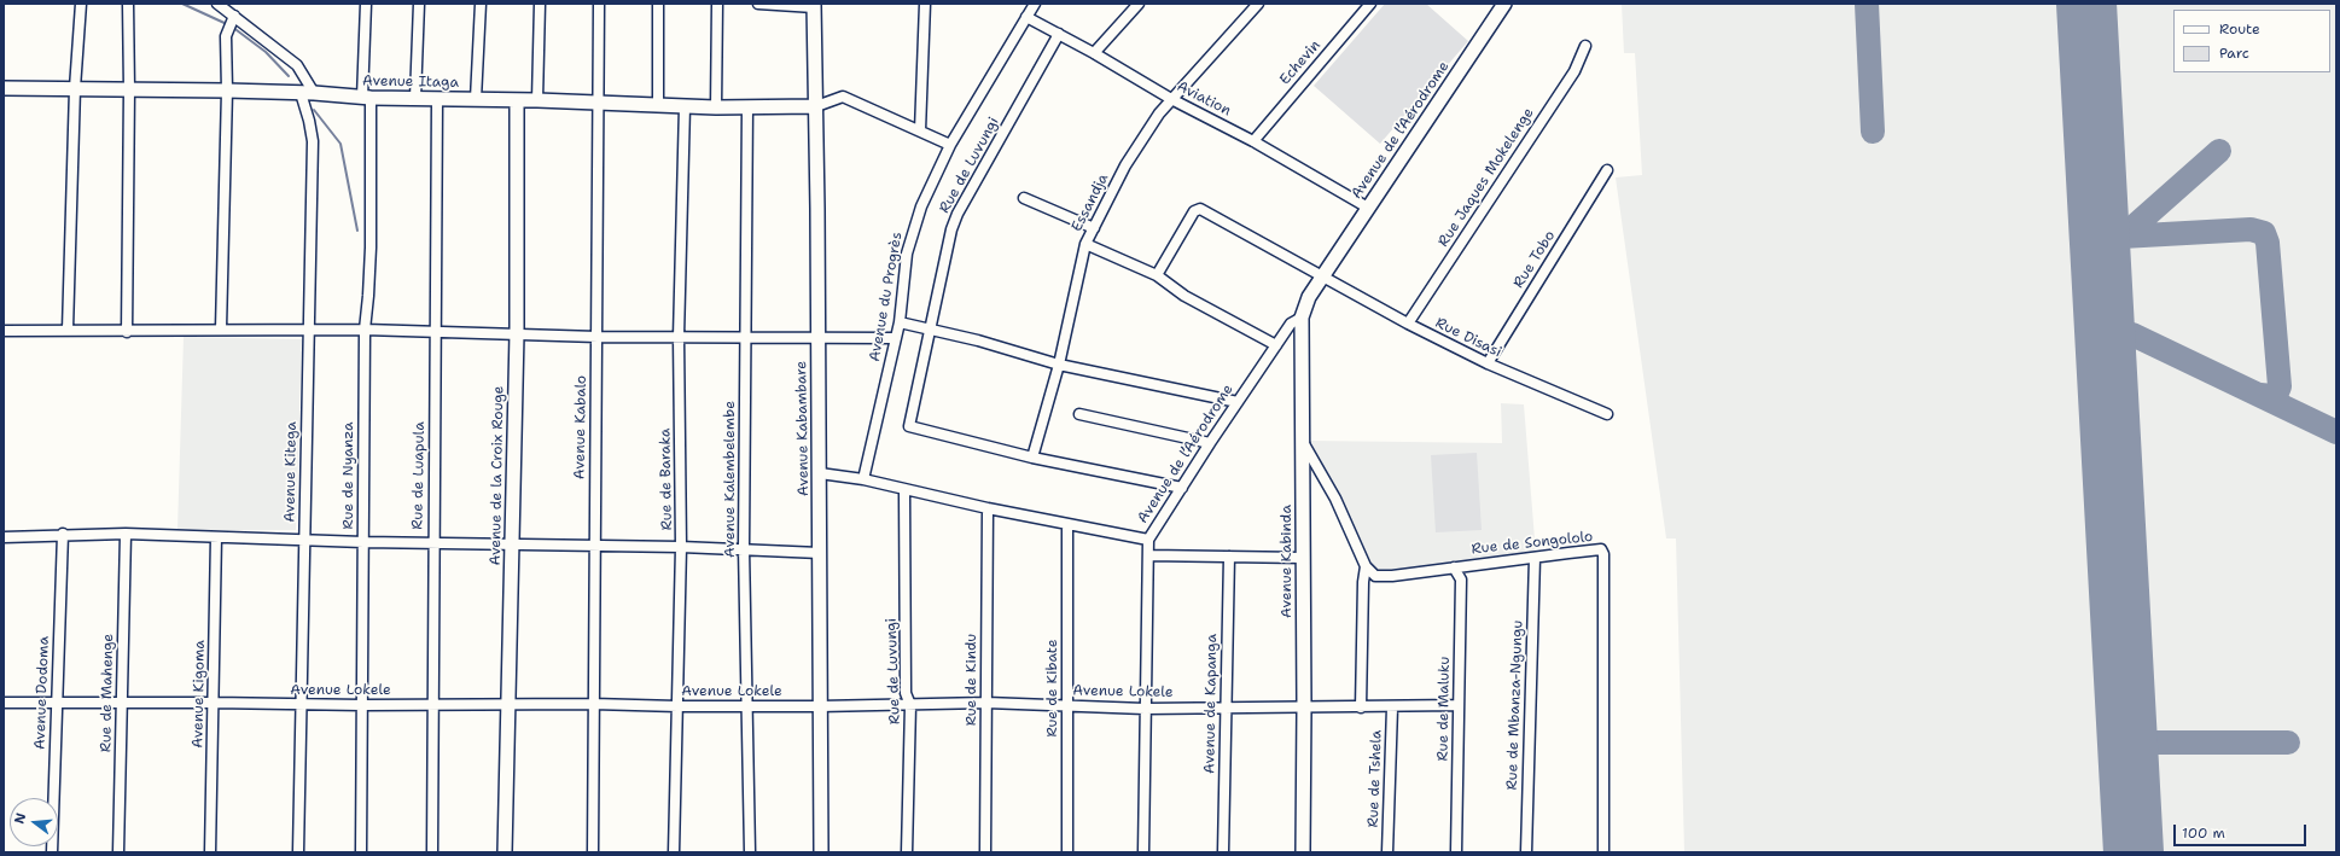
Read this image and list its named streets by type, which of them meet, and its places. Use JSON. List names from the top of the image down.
{
  "streets": {
    "street": [
      "Echevin",
      "Avenue Itaga",
      "Aviation",
      "Avenue de l’Aérodrome",
      "Rue de Luvungi",
      "Rue Jaques Mokelenge",
      "Essandja",
      "Rue Tobo",
      "Avenue du Progrès",
      "Rue Disasi",
      "Avenue Kabalo",
      "Avenue Kabambare",
      "Avenue Kitega",
      "Rue de Nyanza",
      "Rue de Luapula",
      "Avenue de la Croix Rouge",
      "Rue de Baraka",
      "Avenue Kalembelembe",
      "Rue de Songololo",
      "Avenue Kabinda",
      "Rue de Kindu",
      "Rue de Kibate",
      "Avenue Lokele",
      "Avenue Dodoma",
      "Rue de Mahenge",
      "Avenue Kigoma",
      "Avenue de Kapanga",
      "Rue de Mbanza-Ngungu",
      "Rue de Maluku",
      "Rue de Tshela"
    ]
  },
  "crossings": [
    ["Echevin", "Aviation"],
    ["Avenue Itaga", "Avenue Kabalo"],
    ["Avenue Itaga", "Avenue Kabambare"],
    ["Avenue Itaga", "Avenue Kitega"],
    ["Avenue Itaga", "Rue de Nyanza"],
    ["Avenue Itaga", "Rue de Luapula"],
    ["Avenue Itaga", "Avenue de la Croix Rouge"],
    ["Avenue Itaga", "Rue de Baraka"],
    ["Avenue Itaga", "Avenue Kalembelembe"],
    ["Aviation", "Avenue de l’Aérodrome"],
    ["Aviation", "Rue de Luvungi"],
    ["Aviation", "Essandja"],
    ["Aviation", "Avenue du Progrès"],
    ["Avenue de l’Aérodrome", "Rue Disasi"],
    ["Avenue de l’Aérodrome", "Avenue Kabinda"],
    ["Rue de Luvungi", "Essandja"],
    ["Rue de Luvungi", "Avenue Lokele"],
    ["Rue Jaques Mokelenge", "Rue Disasi"],
    ["Rue Tobo", "Rue Disasi"],
    ["Rue Disasi", "Avenue Kabinda"],
    ["Avenue Kabalo", "Avenue Lokele"],
    ["Avenue Kabambare", "Avenue Lokele"],
    ["Avenue Kitega", "Avenue Lokele"],
    ["Rue de Nyanza", "Avenue Lokele"],
    ["Rue de Luapula", "Avenue Lokele"],
    ["Avenue de la Croix Rouge", "Avenue Lokele"],
    ["Rue de Baraka", "Avenue Lokele"],
    ["Avenue Kalembelembe", "Avenue Lokele"],
    ["Rue de Songololo", "Rue de Mbanza-Ngungu"],
    ["Rue de Songololo", "Rue de Maluku"],
    ["Avenue Kabinda", "Avenue Lokele"],
    ["Rue de Kindu", "Avenue Lokele"],
    ["Rue de Kibate", "Avenue Lokele"],
    ["Avenue Lokele", "Avenue Dodoma"],
    ["Avenue Lokele", "Rue de Mahenge"],
    ["Avenue Lokele", "Avenue Kigoma"],
    ["Avenue Lokele", "Avenue de Kapanga"],
    ["Avenue Lokele", "Rue de Maluku"],
    ["Avenue Lokele", "Rue de Tshela"]
  ],
  "legend": ["Route", "Parc"],
  "scale_bar": "100 m",
  "north": "left"
}
